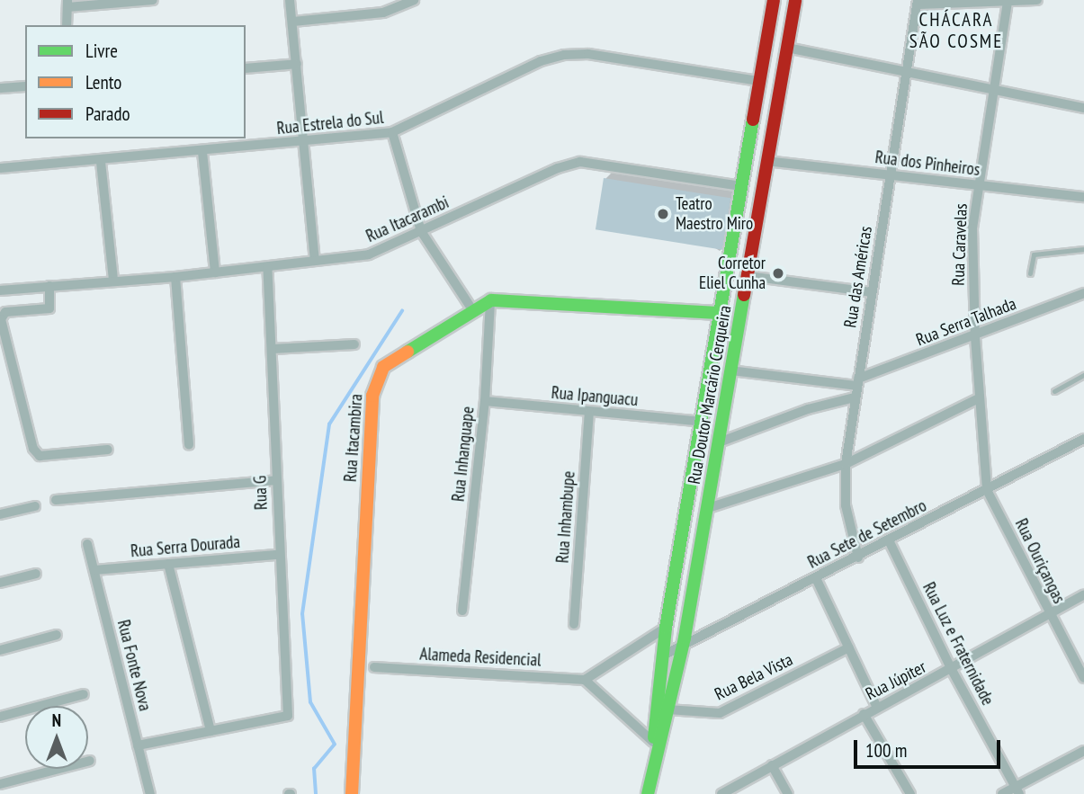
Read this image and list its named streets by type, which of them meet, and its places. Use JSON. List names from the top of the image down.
{
  "streets": {
    "street": [
      "Rua Estrela do Sul",
      "Rua dos Pinheiros",
      "Rua Itacarambi",
      "Rua Caravelas",
      "Rua das Américas",
      "Rua Serra Talhada",
      "Rua Doutor Marcário Cerqueira",
      "Rua Ipanguacu",
      "Rua Itacambira",
      "Rua Inhanguape",
      "Rua G",
      "Rua Inhambupe",
      "Rua Sete de Setembro",
      "Rua Serra Dourada",
      "Rua Ouriçangas",
      "Rua Luz e Fraternidade",
      "Alameda Residencial",
      "Rua Fonte Nova",
      "Rua Bela Vista",
      "Rua Júpiter"
    ]
  },
  "crossings": [
    ["Rua Estrela do Sul", "Rua Doutor Marcário Cerqueira"],
    ["Rua dos Pinheiros", "Rua Caravelas"],
    ["Rua dos Pinheiros", "Rua das Américas"],
    ["Rua dos Pinheiros", "Rua Doutor Marcário Cerqueira"],
    ["Rua Itacarambi", "Rua Doutor Marcário Cerqueira"],
    ["Rua Itacarambi", "Rua G"],
    ["Rua Caravelas", "Rua Serra Talhada"],
    ["Rua Caravelas", "Rua Sete de Setembro"],
    ["Rua Caravelas", "Rua Ouriçangas"],
    ["Rua das Américas", "Rua Serra Talhada"],
    ["Rua das Américas", "Rua Sete de Setembro"],
    ["Rua Doutor Marcário Cerqueira", "Rua Ipanguacu"],
    ["Rua Doutor Marcário Cerqueira", "Rua Sete de Setembro"],
    ["Rua Doutor Marcário Cerqueira", "Rua Bela Vista"],
    ["Rua Ipanguacu", "Rua Inhanguape"],
    ["Rua Ipanguacu", "Rua Inhambupe"],
    ["Rua Itacambira", "Rua Inhanguape"],
    ["Rua G", "Rua Serra Dourada"],
    ["Rua Sete de Setembro", "Rua Ouriçangas"],
    ["Rua Sete de Setembro", "Rua Luz e Fraternidade"],
    ["Rua Serra Dourada", "Rua Fonte Nova"],
    ["Rua Ouriçangas", "Rua Júpiter"],
    ["Rua Luz e Fraternidade", "Rua Júpiter"]
  ],
  "districts": ["CHÁCARA SÃO COSME"],
  "places": ["Teatro Maestro Miro", "Corretor Eliel Cunha"],
  "legend": ["Livre", "Lento", "Parado"],
  "scale_bar": "100 m",
  "north": "top"
}
